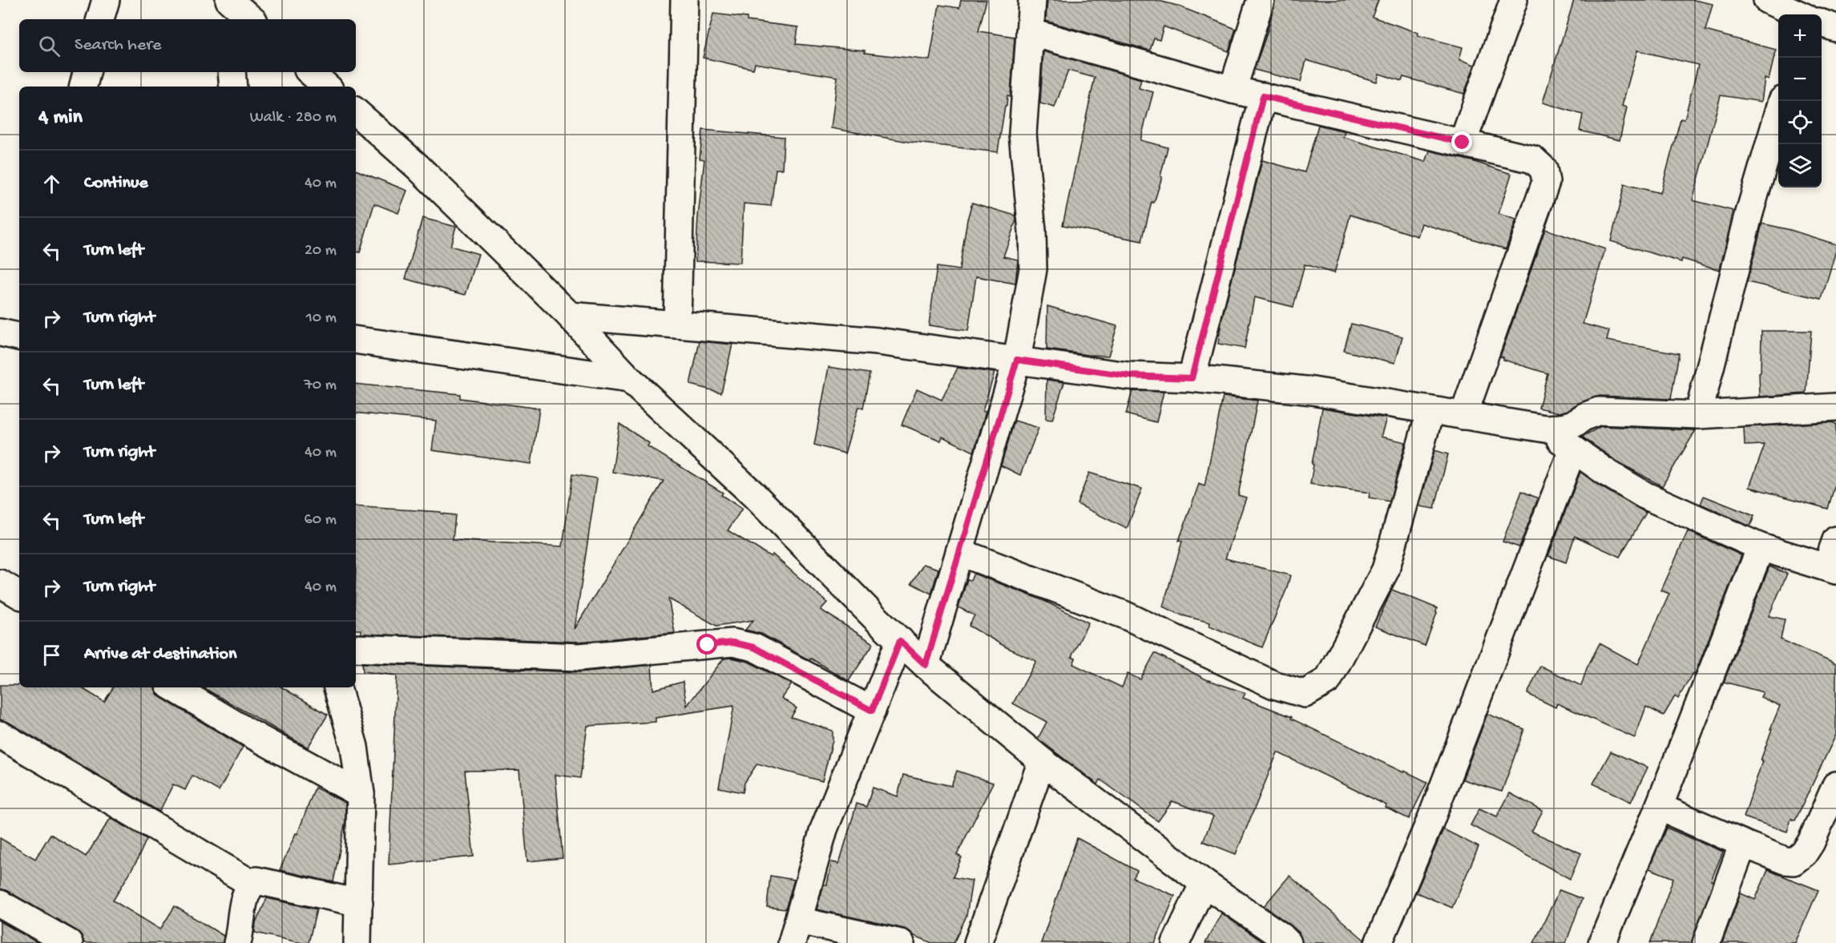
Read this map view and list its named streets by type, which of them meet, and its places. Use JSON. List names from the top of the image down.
{
  "page": {
    "map_buttons": ["+", "−"],
    "search": "Search here",
    "heading": ["4 min", "Walk · 280 m"],
    "list": [
      ["Continue", "40 m"],
      ["Turn left", "20 m"],
      ["Turn right", "10 m"],
      ["Turn left", "70 m"],
      ["Turn right", "40 m"],
      ["Turn left", "60 m"],
      ["Turn right", "40 m"],
      "Arrive at destination"
    ]
  }
}
